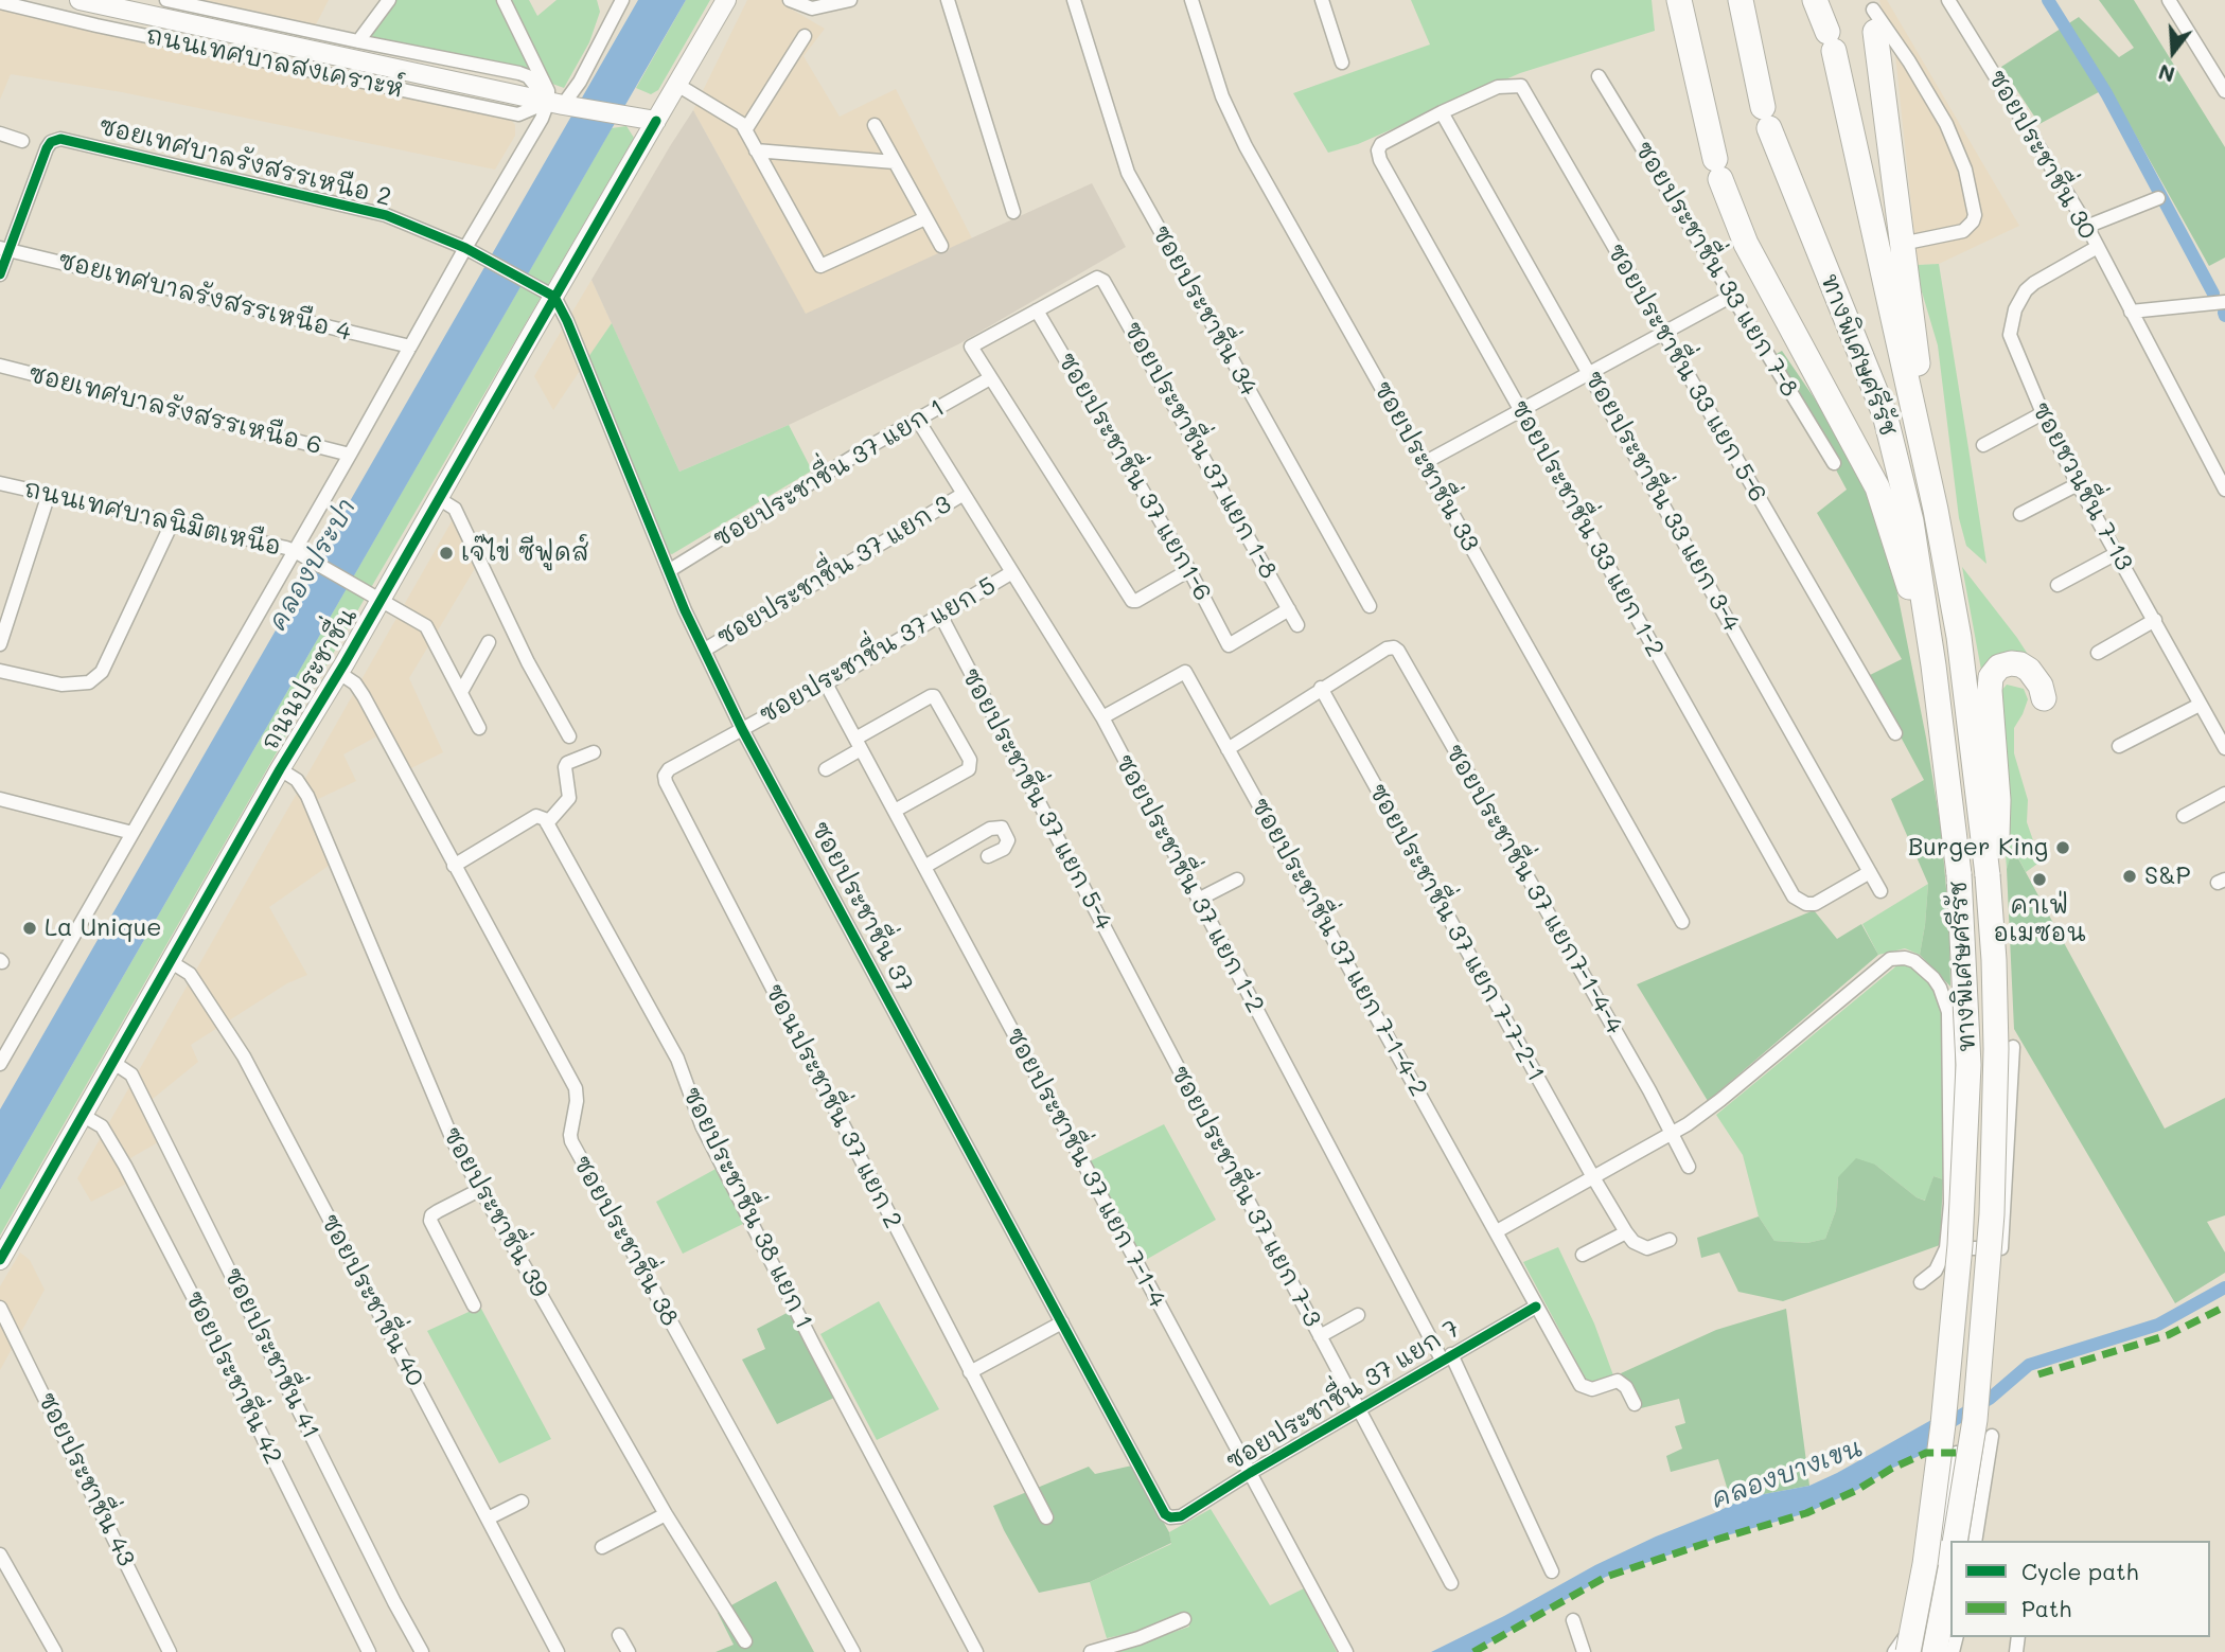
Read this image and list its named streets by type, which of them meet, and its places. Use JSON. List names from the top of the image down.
{
  "streets": {
    "highway": ["ทางพิเศษศรีรัช"],
    "main road": ["ถนนเทศบาลสงเคราะห์", "ถนนประชาชื่น"],
    "street": [
      "ซอยประชาชื่น 30",
      "ซอยเทศบาลรังสรรเหนือ 2",
      "ซอยประชาชื่น 33 แยก 7-8",
      "ซอยเทศบาลรังสรรเหนือ 4",
      "ซอยประชาชื่น 34",
      "ซอยประชาชื่น 33 แยก 5-6",
      "ซอยเทศบาลรังสรรเหนือ 6",
      "ซอยประชาชื่น 37 แยก 1-8",
      "ซอยประชาชื่น 33",
      "ซอยประชาชื่น 37 แยก 1",
      "ซอยประชาชื่น 37 แยก1-6",
      "ซอยชวนชื่น 7-13",
      "ซอยประชาชื่น 33 แยก 3-4",
      "ถนนเทศบาลนิมิตเหนือ",
      "ซอยประชาชื่น 33 แยก 1-2",
      "ซอยประชาชื่น 37 แยก 3",
      "ซอยประชาชื่น 37 แยก 5",
      "ซอยประชาชื่น 37 แยก 5-4",
      "ซอยประชาชื่น 37 แยก 1-2",
      "ซอยประชาชื่น 37 แยก7-1-4-4",
      "ซอยประชาชื่น 37",
      "ซอยประชาชื่น 37 แยก 7-7-2-1",
      "ซอยประชาชื่น 37 แยก 7-1-4-2",
      "ซอนประชาชื่น 37 แยก 2",
      "ซอยประชาชื่น 37 แยก 7-1-4",
      "ซอยประชาชื่น 37 แยก 7-3",
      "ซอยประชาชื่น 38 แยก 1",
      "ซอยประชาชื่น 39",
      "ซอยประชาชื่น 38",
      "ซอยประชาชื่น 40",
      "ซอยประชาชื่น 41",
      "ซอยประชาชื่น 42",
      "ซอยประชาชื่น 37 แยก 7",
      "ซอยประชาชื่น 43"
    ]
  },
  "crossings": [
    ["ถนนเทศบาลสงเคราะห์", "ถนนประชาชื่น"],
    ["ซอยประชาชื่น 30", "ซอยชวนชื่น 7-13"],
    ["ซอยเทศบาลรังสรรเหนือ 2", "ซอยเทศบาลรังสรรเหนือ 4"],
    ["ซอยเทศบาลรังสรรเหนือ 2", "ถนนประชาชื่น"],
    ["ซอยเทศบาลรังสรรเหนือ 2", "ซอยประชาชื่น 37"],
    ["ซอยประชาชื่น 33 แยก 5-6", "ซอยประชาชื่น 33 แยก 3-4"],
    ["ซอยประชาชื่น 33 แยก 5-6", "ซอยประชาชื่น 33 แยก 1-2"],
    ["ซอยประชาชื่น 37 แยก 1-8", "ซอยประชาชื่น 37 แยก1-6"],
    ["ซอยประชาชื่น 37 แยก 1", "ซอยประชาชื่น 37 แยก 1-2"],
    ["ซอยประชาชื่น 37 แยก 1", "ซอยประชาชื่น 37"],
    ["ซอยประชาชื่น 33 แยก 3-4", "ซอยประชาชื่น 33 แยก 1-2"],
    ["ถนนเทศบาลนิมิตเหนือ", "ถนนประชาชื่น"],
    ["ซอยประชาชื่น 37 แยก 3", "ซอยประชาชื่น 37 แยก 1-2"],
    ["ซอยประชาชื่น 37 แยก 3", "ซอยประชาชื่น 37"],
    ["ซอยประชาชื่น 37 แยก 5", "ซอยประชาชื่น 37 แยก 5-4"],
    ["ซอยประชาชื่น 37 แยก 5", "ซอยประชาชื่น 37 แยก 1-2"],
    ["ซอยประชาชื่น 37 แยก 5", "ซอยประชาชื่น 37"],
    ["ซอยประชาชื่น 37 แยก 5", "ซอนประชาชื่น 37 แยก 2"],
    ["ซอยประชาชื่น 37 แยก 5", "ซอยประชาชื่น 37 แยก 7-1-4"],
    ["ถนนประชาชื่น", "ซอยประชาชื่น 37"],
    ["ถนนประชาชื่น", "ซอยประชาชื่น 39"],
    ["ถนนประชาชื่น", "ซอยประชาชื่น 38"],
    ["ถนนประชาชื่น", "ซอยประชาชื่น 40"],
    ["ถนนประชาชื่น", "ซอยประชาชื่น 41"],
    ["ถนนประชาชื่น", "ซอยประชาชื่น 42"],
    ["ซอยประชาชื่น 37 แยก 5-4", "ซอยประชาชื่น 37 แยก 7-3"],
    ["ซอยประชาชื่น 37 แยก 1-2", "ซอยประชาชื่น 37 แยก 7-1-4-2"],
    ["ซอยประชาชื่น 37 แยก 1-2", "ซอยประชาชื่น 37 แยก 7"],
    ["ซอยประชาชื่น 37 แยก7-1-4-4", "ซอยประชาชื่น 37 แยก 7-7-2-1"],
    ["ซอยประชาชื่น 37", "ซอนประชาชื่น 37 แยก 2"],
    ["ซอยประชาชื่น 37", "ซอยประชาชื่น 37 แยก 7"],
    ["ซอยประชาชื่น 37 แยก 7-1-4-2", "ซอยประชาชื่น 37 แยก 7"],
    ["ซอยประชาชื่น 37 แยก 7-1-4", "ซอยประชาชื่น 37 แยก 7"],
    ["ซอยประชาชื่น 37 แยก 7-3", "ซอยประชาชื่น 37 แยก 7"]
  ],
  "water": ["คลองประปา", "คลองบางเขน"],
  "places": [
    "เจ๊ไข่ ซีฟูดส์",
    "Burger King",
    "S&P",
    "คาเฟ่ อเมซอน",
    "La Unique"
  ],
  "legend": ["Cycle path", "Path"],
  "north": "bottom"
}
